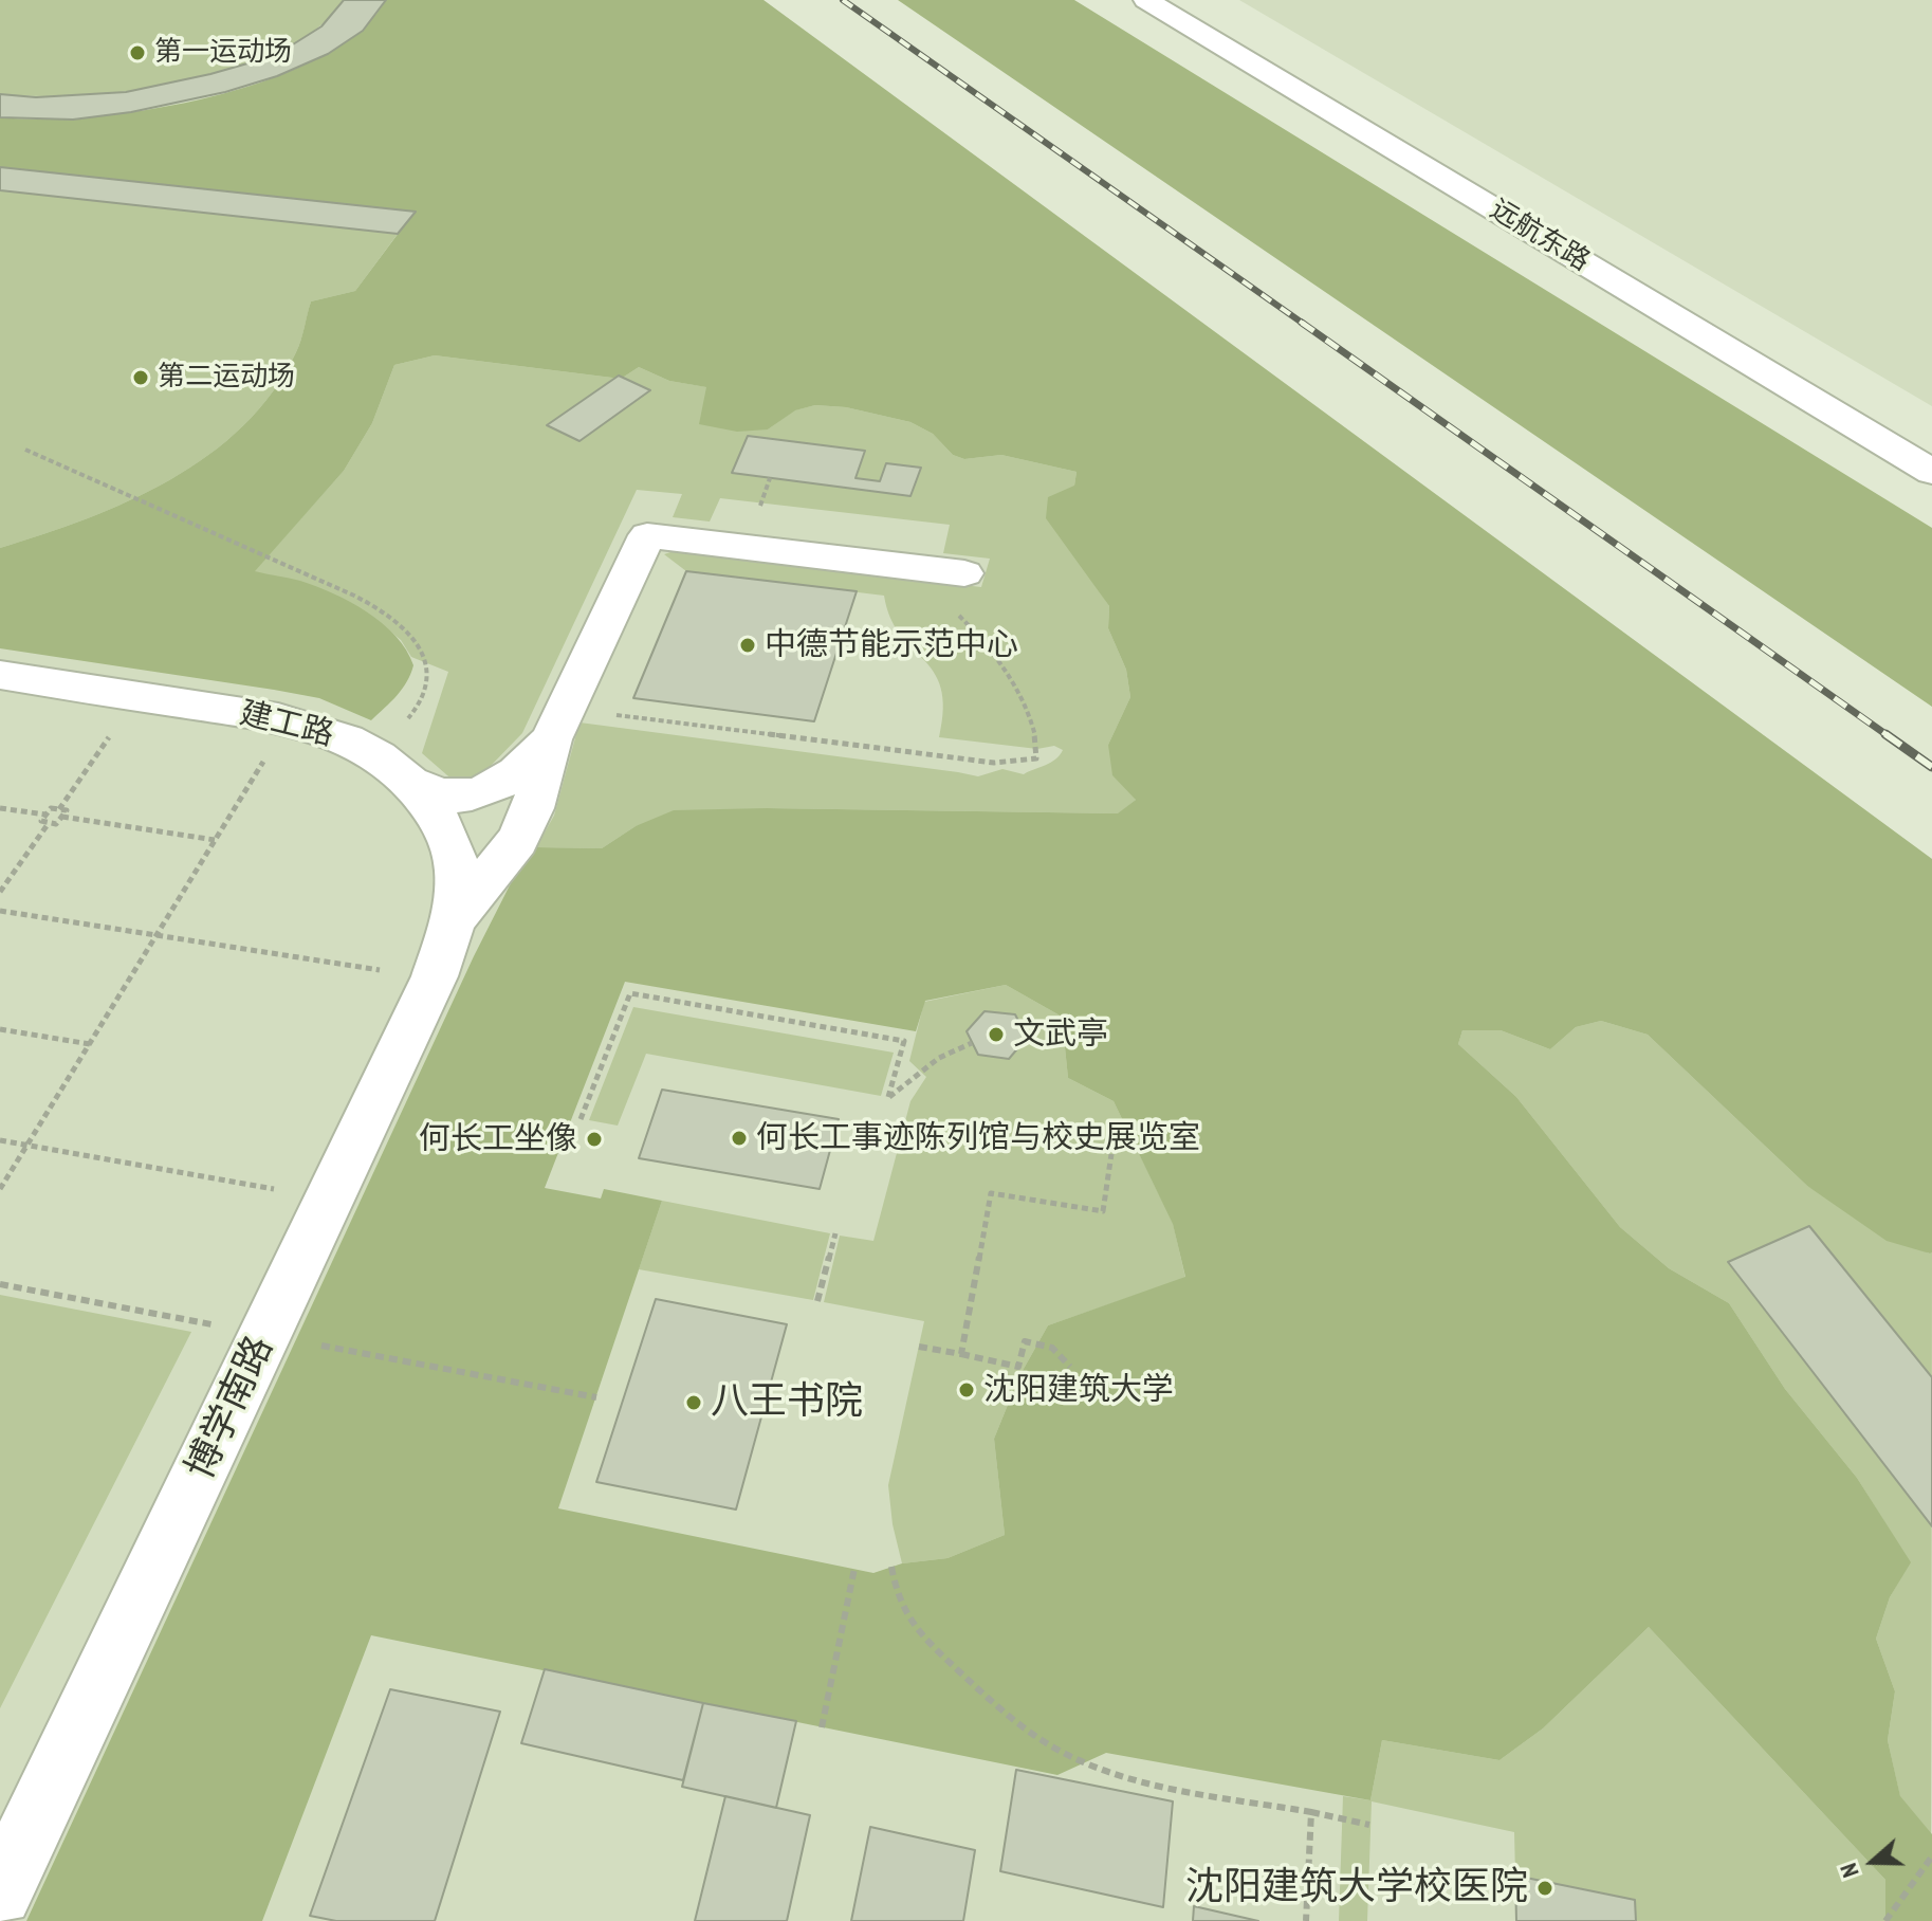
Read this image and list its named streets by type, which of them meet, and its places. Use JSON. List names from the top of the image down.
{
  "streets": {
    "street": ["远航东路", "建工路", "博学南路"]
  },
  "crossings": [
    ["建工路", "博学南路"]
  ],
  "places": [
    "第一运动场",
    "第二运动场",
    "中德节能示范中心",
    "文武亭",
    "何长工事迹陈列馆与校史展览室",
    "何长工坐像",
    "沈阳建筑大学",
    "八王书院",
    "沈阳建筑大学校医院"
  ],
  "north": "left"
}
